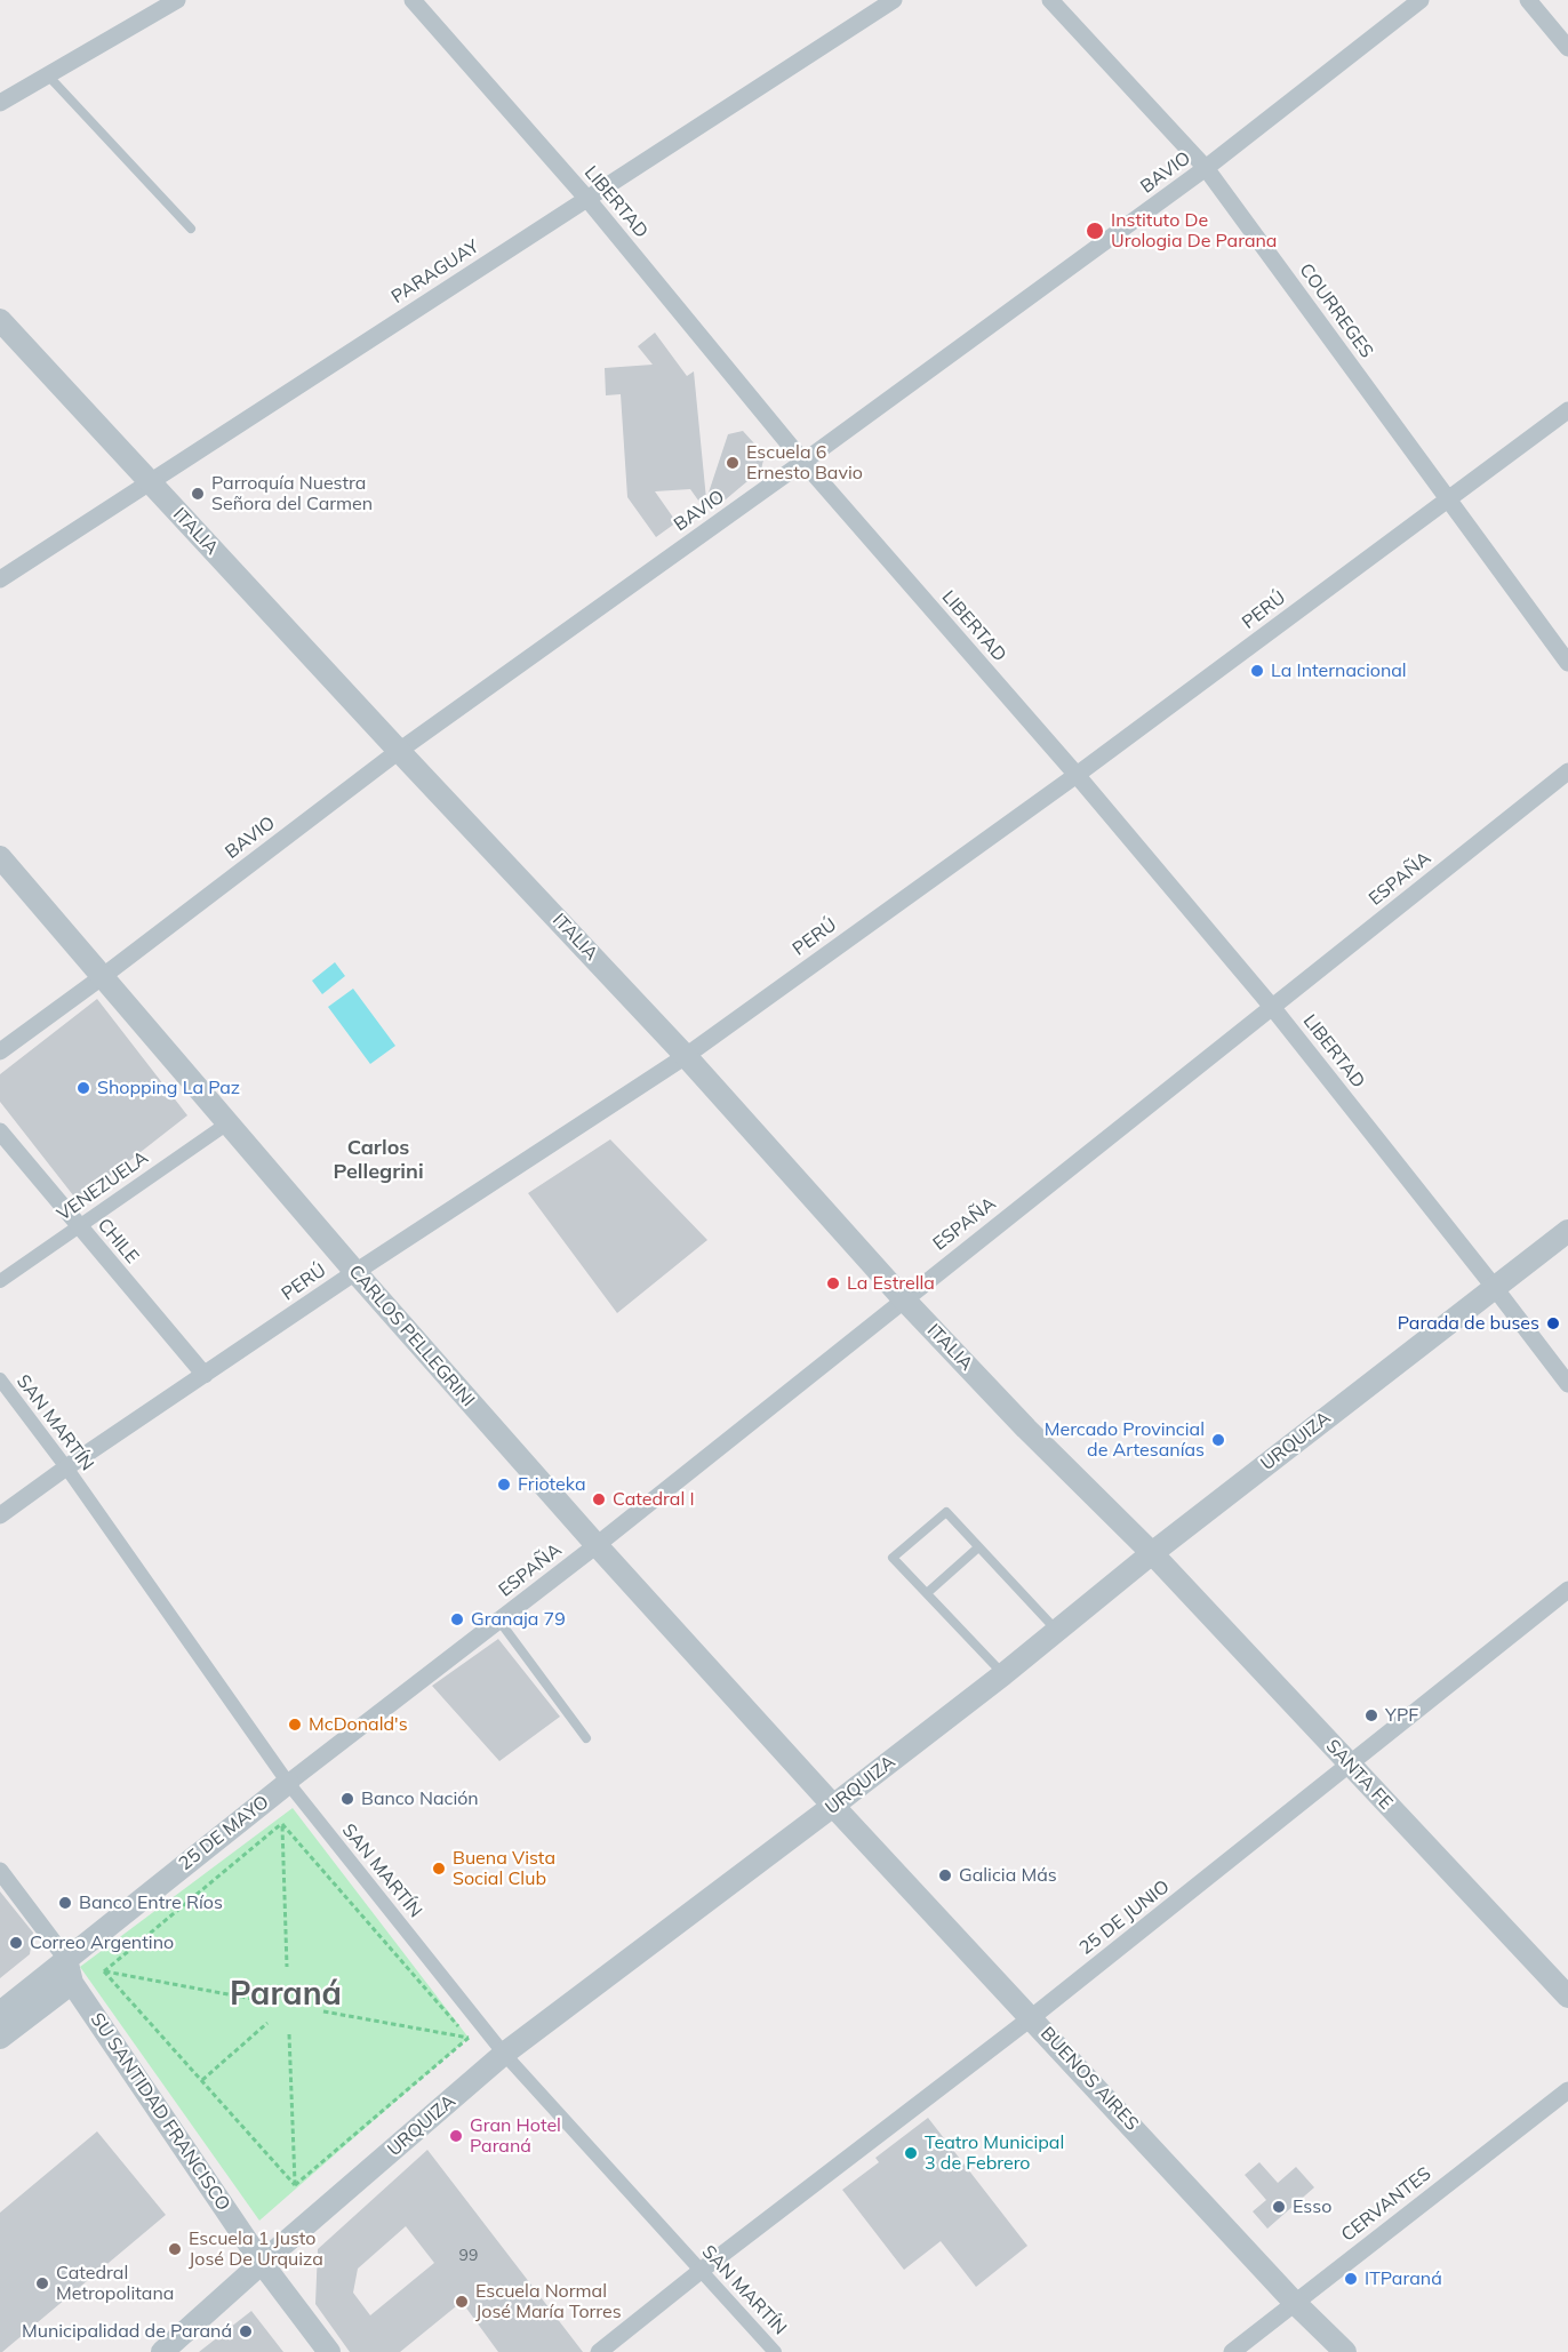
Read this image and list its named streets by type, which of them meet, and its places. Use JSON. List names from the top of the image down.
{
  "streets": {
    "street": [
      "BAVIO",
      "LIBERTAD",
      "PARAGUAY",
      "COURREGES",
      "ITALIA",
      "PERÚ",
      "ESPAÑA",
      "VENEZUELA",
      "CHILE",
      "CARLOS PELLEGRINI",
      "SAN MARTÍN",
      "URQUIZA",
      "SANTA FE",
      "25 DE MAYO",
      "25 DE JUNIO",
      "BUENOS AIRES",
      "SU SANTIDAD FRANCISCO",
      "CERVANTES"
    ]
  },
  "crossings": [
    ["BAVIO", "LIBERTAD"],
    ["BAVIO", "COURREGES"],
    ["BAVIO", "ITALIA"],
    ["BAVIO", "CARLOS PELLEGRINI"],
    ["LIBERTAD", "PARAGUAY"],
    ["LIBERTAD", "PERÚ"],
    ["LIBERTAD", "ESPAÑA"],
    ["LIBERTAD", "URQUIZA"],
    ["PARAGUAY", "ITALIA"],
    ["COURREGES", "PERÚ"],
    ["ITALIA", "PERÚ"],
    ["ITALIA", "ESPAÑA"],
    ["ITALIA", "URQUIZA"],
    ["ITALIA", "SANTA FE"],
    ["PERÚ", "CHILE"],
    ["PERÚ", "CARLOS PELLEGRINI"],
    ["PERÚ", "SAN MARTÍN"],
    ["ESPAÑA", "CARLOS PELLEGRINI"],
    ["ESPAÑA", "SAN MARTÍN"],
    ["ESPAÑA", "25 DE MAYO"],
    ["VENEZUELA", "CHILE"],
    ["VENEZUELA", "CARLOS PELLEGRINI"],
    ["CARLOS PELLEGRINI", "URQUIZA"],
    ["CARLOS PELLEGRINI", "BUENOS AIRES"],
    ["SAN MARTÍN", "URQUIZA"],
    ["SAN MARTÍN", "25 DE MAYO"],
    ["SAN MARTÍN", "25 DE JUNIO"],
    ["URQUIZA", "SANTA FE"],
    ["URQUIZA", "BUENOS AIRES"],
    ["URQUIZA", "SU SANTIDAD FRANCISCO"],
    ["SANTA FE", "25 DE JUNIO"],
    ["25 DE MAYO", "SU SANTIDAD FRANCISCO"],
    ["25 DE JUNIO", "BUENOS AIRES"],
    ["BUENOS AIRES", "CERVANTES"]
  ],
  "districts": ["Carlos Pellegrini", "Paraná"],
  "places": [
    "Instituto De Urologia De Parana",
    "Escuela 6 Ernesto Bavio",
    "Parroquía Nuestra Señora del Carmen",
    "La Internacional",
    "Shopping La Paz",
    "La Estrella",
    "Parada de buses",
    "Mercado Provincial de Artesanías",
    "Frioteka",
    "Catedral I",
    "Granaja 79",
    "YPF",
    "McDonald's",
    "Banco Nación",
    "Buena Vista Social Club",
    "Galicia Más",
    "Banco Entre Ríos",
    "Correo Argentino",
    "Gran Hotel Paraná",
    "Teatro Municipal 3 de Febrero",
    "Esso",
    "Escuela 1 Justo José De Urquiza",
    "ITParaná",
    "Catedral Metropolitana",
    "Escuela Normal José María Torres",
    "Municipalidad de Paraná"
  ],
  "house_numbers": ["99"]
}
